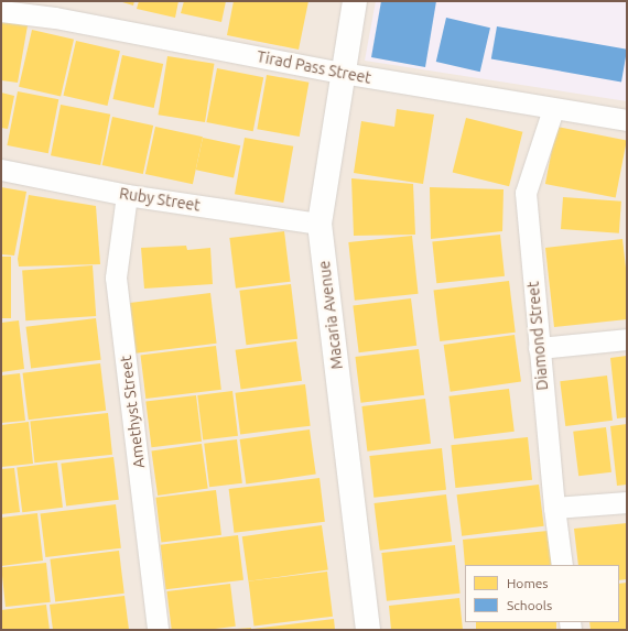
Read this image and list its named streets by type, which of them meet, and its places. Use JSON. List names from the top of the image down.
{
  "streets": {
    "street": [
      "Tirad Pass Street",
      "Ruby Street",
      "Macaria Avenue",
      "Diamond Street",
      "Amethyst Street"
    ]
  },
  "crossings": [
    ["Tirad Pass Street", "Macaria Avenue"],
    ["Tirad Pass Street", "Diamond Street"],
    ["Ruby Street", "Macaria Avenue"],
    ["Ruby Street", "Amethyst Street"]
  ],
  "legend": ["Homes", "Schools"]
}
